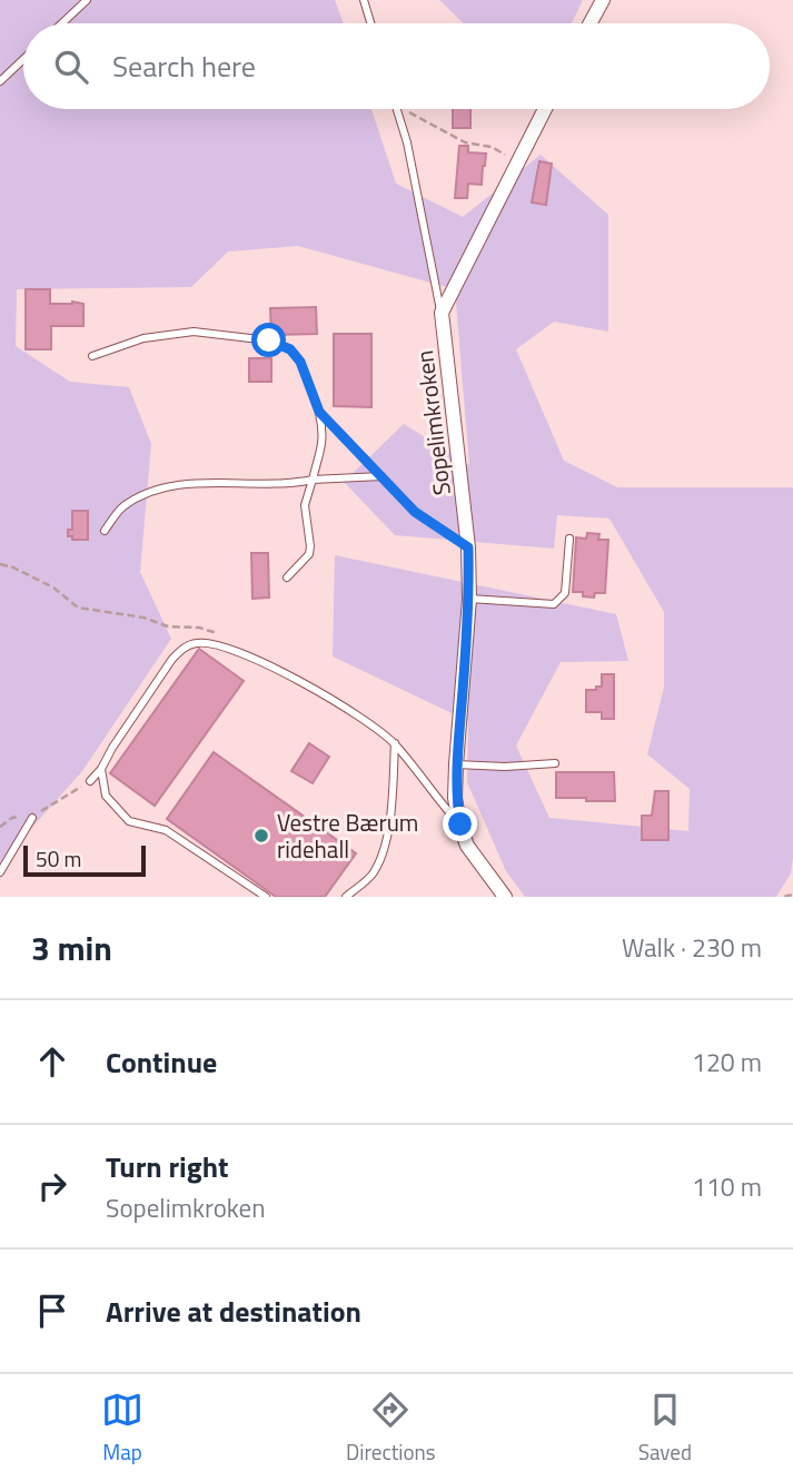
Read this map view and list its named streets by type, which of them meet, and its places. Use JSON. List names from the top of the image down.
{
  "streets": {
    "street": ["Sopelimkroken"]
  },
  "places": ["Vestre Bærum ridehall"],
  "scale_bar": "50 m",
  "page": {
    "search": "Search here",
    "scale": "50 m",
    "heading": ["3 min", "Walk · 230 m"],
    "list": [
      ["Continue", "120 m"],
      ["Turn right", "Sopelimkroken", "110 m"],
      "Arrive at destination"
    ],
    "nav": ["Map", "Directions", "Saved"]
  }
}
